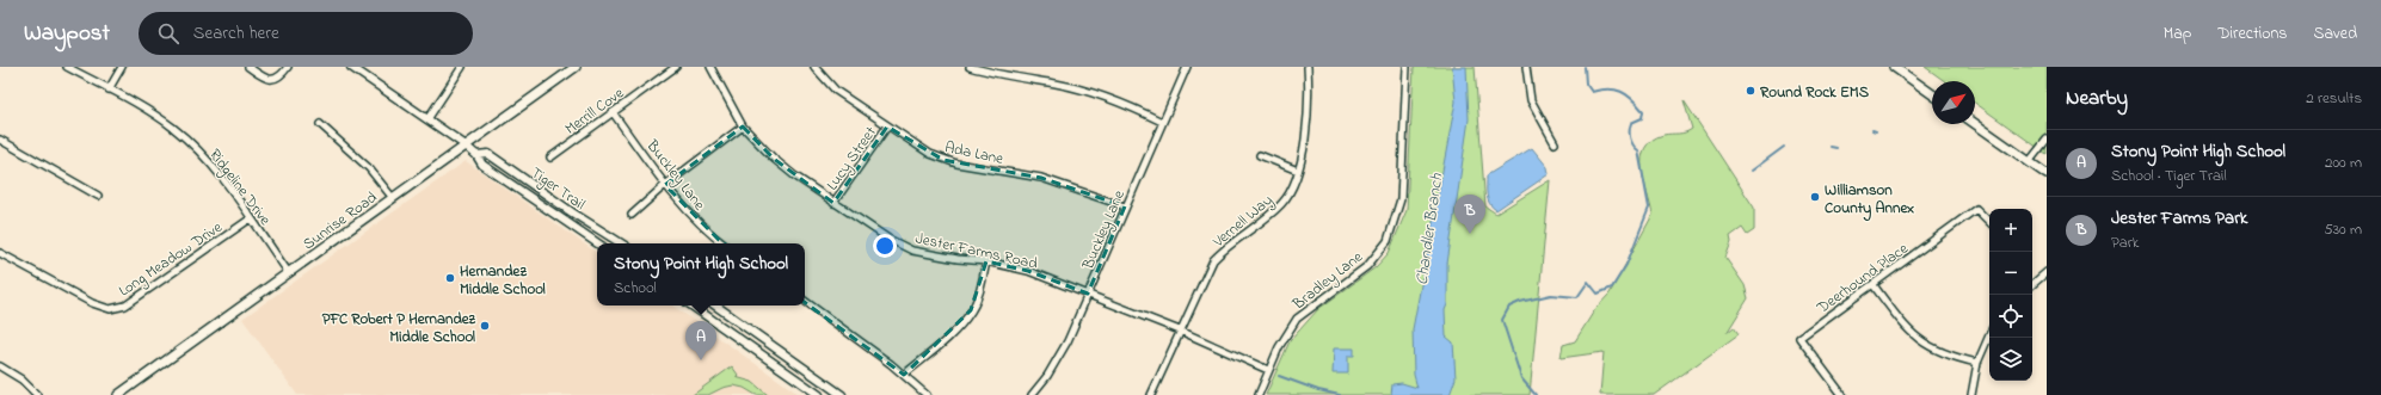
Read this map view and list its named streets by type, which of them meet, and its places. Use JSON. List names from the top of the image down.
{
  "streets": {
    "main road": ["Sunrise Road"],
    "street": [
      "Merrill Cove",
      "Ada Lane",
      "Lucy Street",
      "Buckley Lane",
      "Ridgeline Drive",
      "Tiger Trail",
      "Vernell Way",
      "Jester Farms Road",
      "Long Meadow Drive",
      "Deerhound Place",
      "Bradley Lane"
    ]
  },
  "crossings": [
    ["Merrill Cove", "Buckley Lane"],
    ["Ada Lane", "Lucy Street"],
    ["Ada Lane", "Buckley Lane"],
    ["Lucy Street", "Jester Farms Road"],
    ["Buckley Lane", "Jester Farms Road"],
    ["Ridgeline Drive", "Sunrise Road"],
    ["Ridgeline Drive", "Long Meadow Drive"],
    ["Tiger Trail", "Sunrise Road"],
    ["Vernell Way", "Jester Farms Road"],
    ["Jester Farms Road", "Bradley Lane"]
  ],
  "water": ["Chandler Branch"],
  "places": [
    "Round Rock EMS",
    "Williamson County Annex",
    "Hernandez Middle School",
    "PFC Robert P Hernandez Middle School"
  ],
  "north": "top right",
  "page": {
    "header": "Waypost",
    "search": "Search here",
    "nav": ["Map", "Directions", "Saved"],
    "heading": ["Nearby", "2 results"],
    "list": [
      {
        "mark": "A",
        "name": "Stony Point High School",
        "note": "School · Tiger Trail",
        "value": "200 m"
      },
      {
        "mark": "B",
        "name": "Jester Farms Park",
        "note": "Park",
        "value": "530 m"
      }
    ],
    "pins": ["B", "A"],
    "map_buttons": ["+", "−"],
    "popup": ["Stony Point High School", "School"]
  }
}
